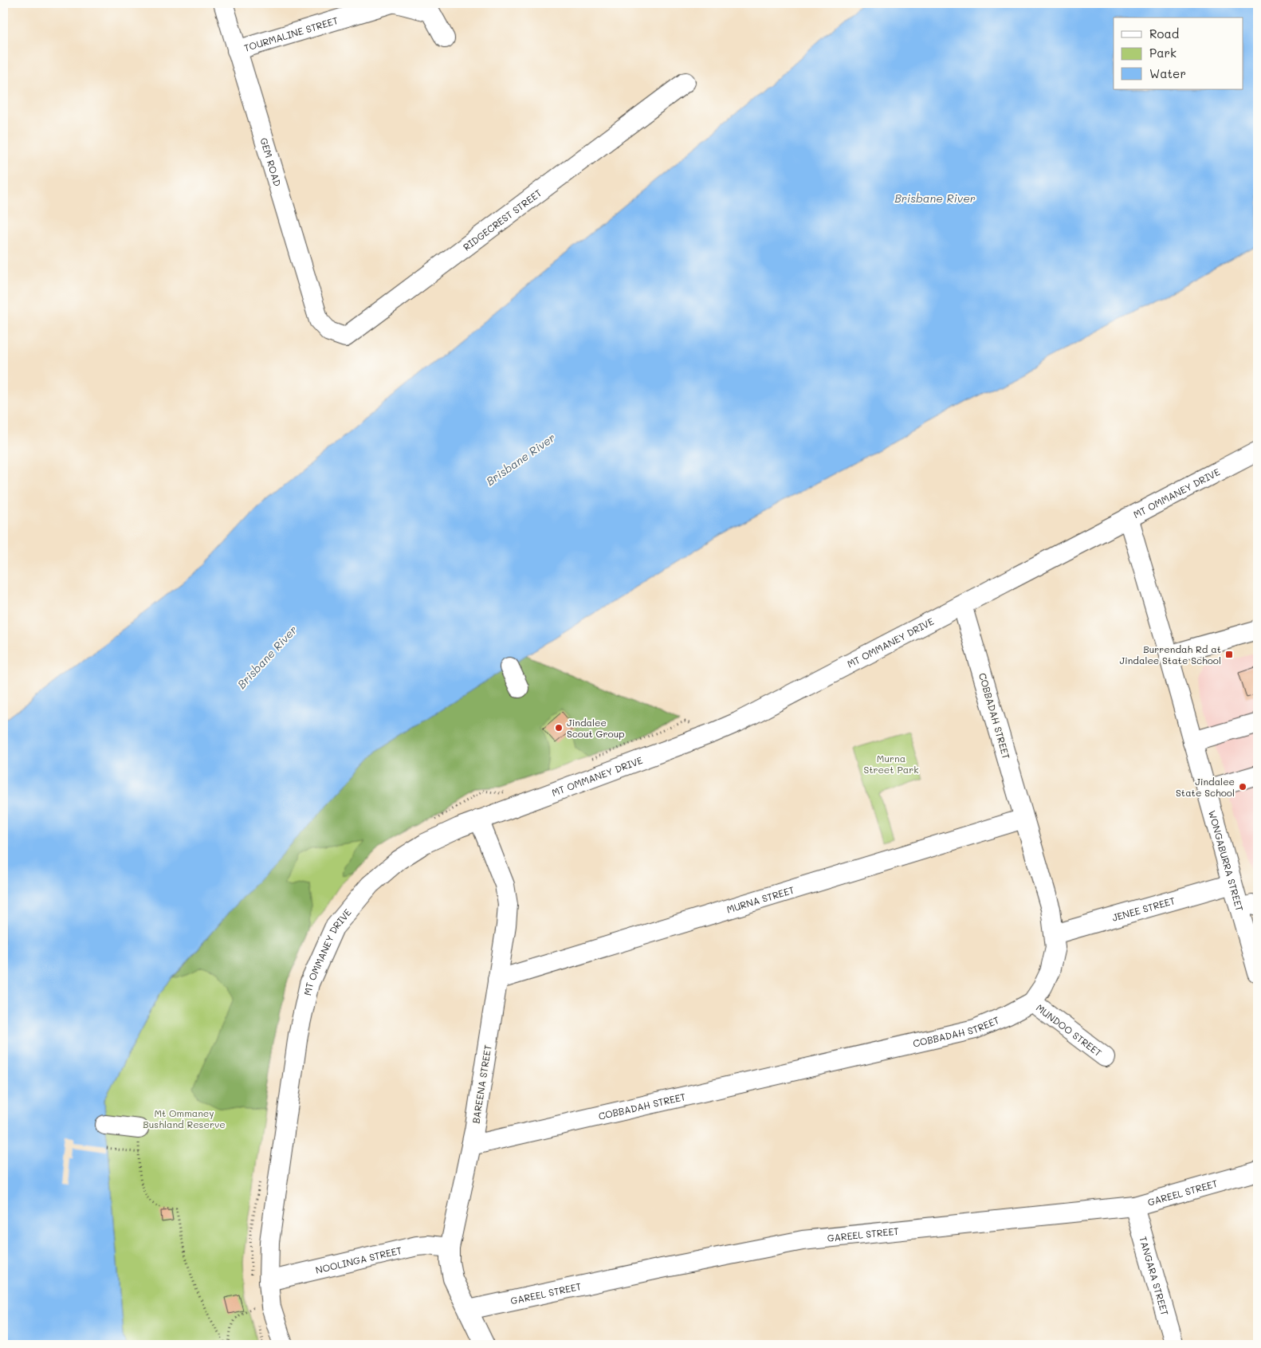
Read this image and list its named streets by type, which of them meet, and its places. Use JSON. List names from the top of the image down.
{
  "streets": {
    "street": [
      "TOURMALINE STREET",
      "GEM ROAD",
      "RIDGECREST STREET",
      "MT OMMANEY DRIVE",
      "COBBADAH STREET",
      "WONGABURRA STREET",
      "MURNA STREET",
      "JENEE STREET",
      "MUNDOO STREET",
      "BAREENA STREET",
      "GAREEL STREET",
      "NOOLINGA STREET",
      "TANGARA STREET"
    ]
  },
  "crossings": [
    ["TOURMALINE STREET", "GEM ROAD"],
    ["GEM ROAD", "RIDGECREST STREET"],
    ["MT OMMANEY DRIVE", "COBBADAH STREET"],
    ["MT OMMANEY DRIVE", "WONGABURRA STREET"],
    ["MT OMMANEY DRIVE", "BAREENA STREET"],
    ["MT OMMANEY DRIVE", "NOOLINGA STREET"],
    ["COBBADAH STREET", "MURNA STREET"],
    ["COBBADAH STREET", "JENEE STREET"],
    ["COBBADAH STREET", "MUNDOO STREET"],
    ["COBBADAH STREET", "BAREENA STREET"],
    ["WONGABURRA STREET", "JENEE STREET"],
    ["MURNA STREET", "BAREENA STREET"],
    ["BAREENA STREET", "GAREEL STREET"],
    ["BAREENA STREET", "NOOLINGA STREET"],
    ["GAREEL STREET", "TANGARA STREET"]
  ],
  "water": ["Brisbane River"],
  "parks": ["Murna Street Park", "Mt Ommaney Bushland Reserve"],
  "places": {
    "transit": ["Burrendah Rd at Jindalee State School"],
    "other": ["Jindalee Scout Group", "Jindalee State School"]
  },
  "legend": ["Road", "Park", "Water"]
}
